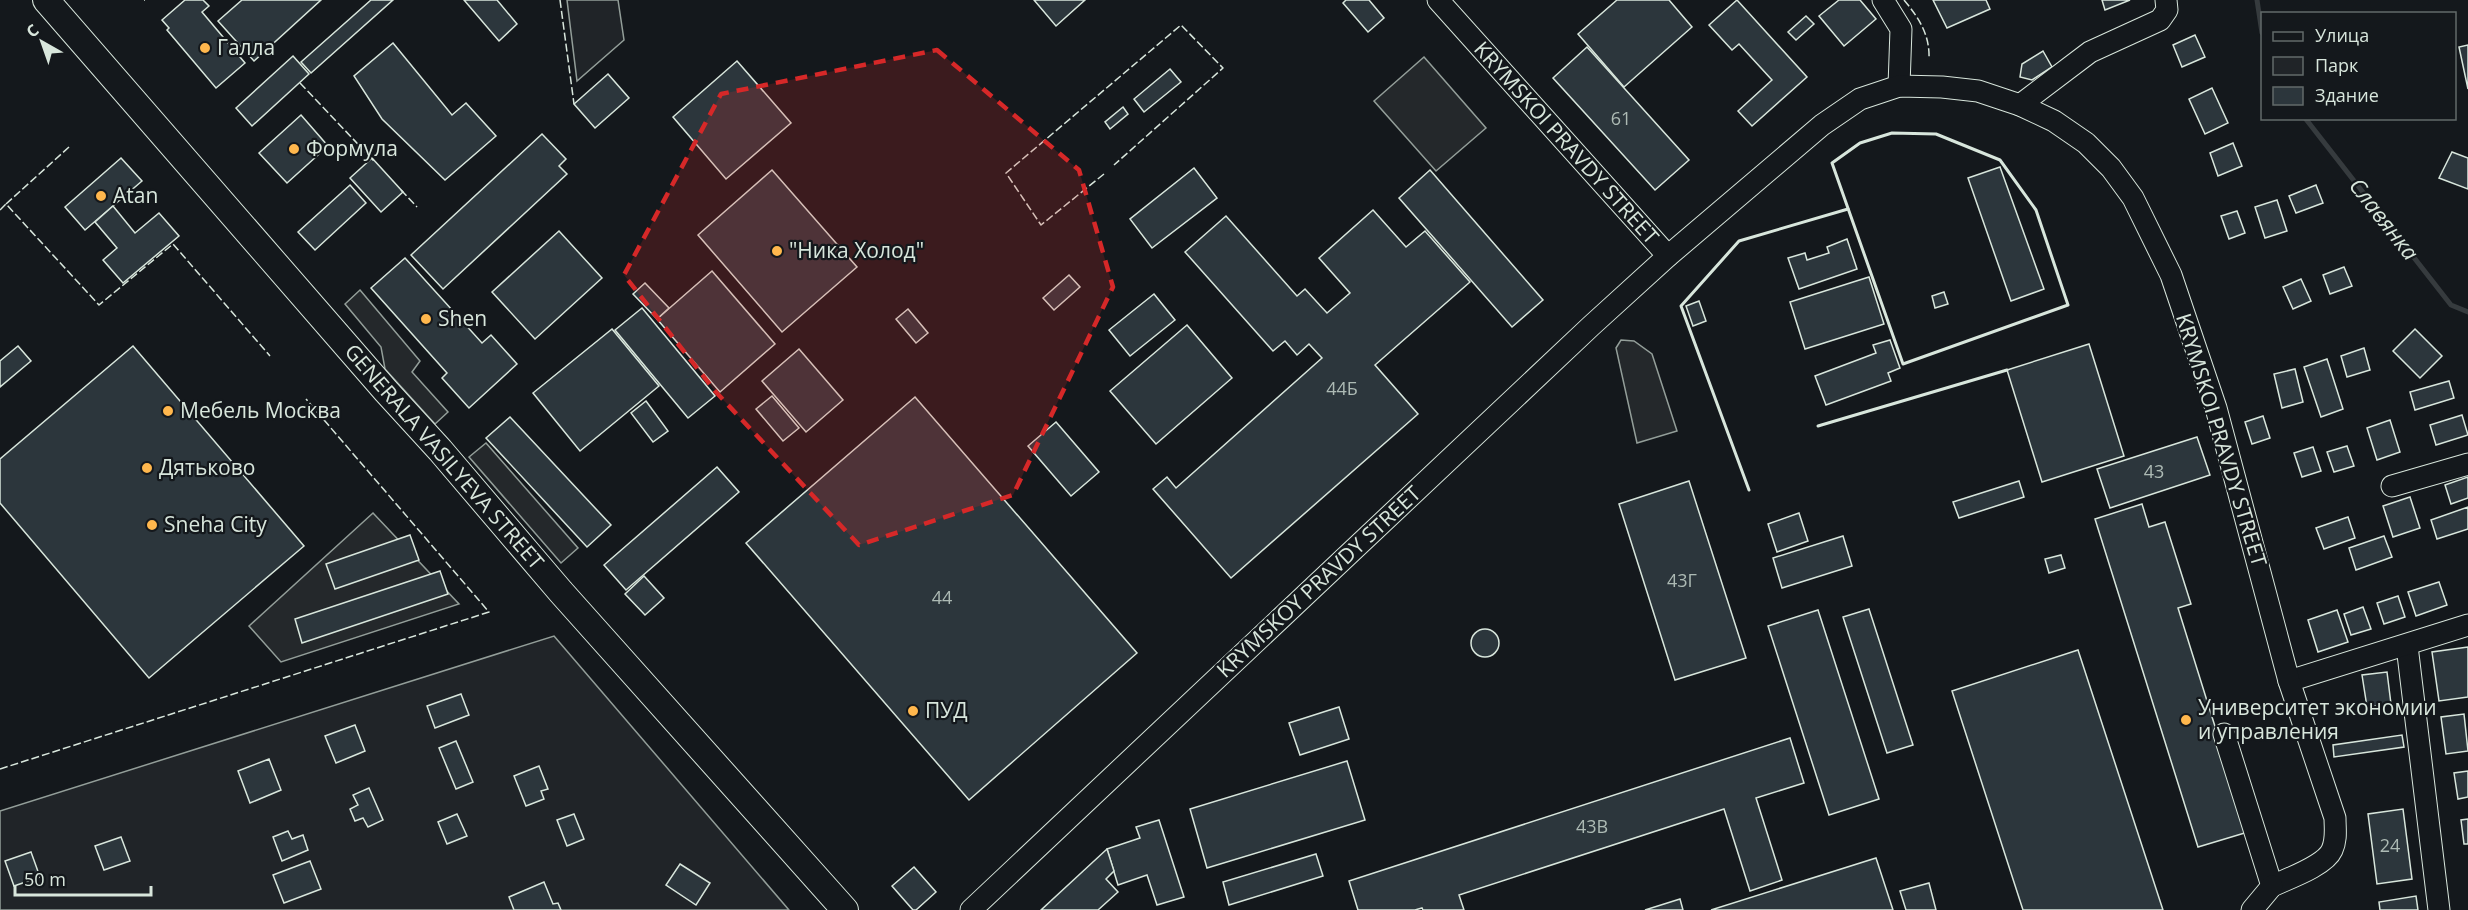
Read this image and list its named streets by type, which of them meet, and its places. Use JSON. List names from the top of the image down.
{
  "streets": {
    "main road": ["GENERALA VASILYEVA STREET"],
    "street": ["KRYMSKOI PRAVDY STREET", "KRYMSKOY PRAVDY STREET"]
  },
  "crossings": [
    ["KRYMSKOI PRAVDY STREET", "KRYMSKOY PRAVDY STREET"]
  ],
  "water": ["Славянка"],
  "places": [
    "Галла",
    "Формула",
    "Atan",
    "\"Ника Холод\"",
    "Shen",
    "Мебель Москва",
    "Дятьково",
    "Sneha City",
    "ПУД",
    "Университет экономии и управления"
  ],
  "house_numbers": [
    "61",
    "44Б",
    "43",
    "43Г",
    "44",
    "43В",
    "24"
  ],
  "legend": ["Улица", "Парк", "Здание"],
  "scale_bar": "50 m",
  "north": "top left"
}
